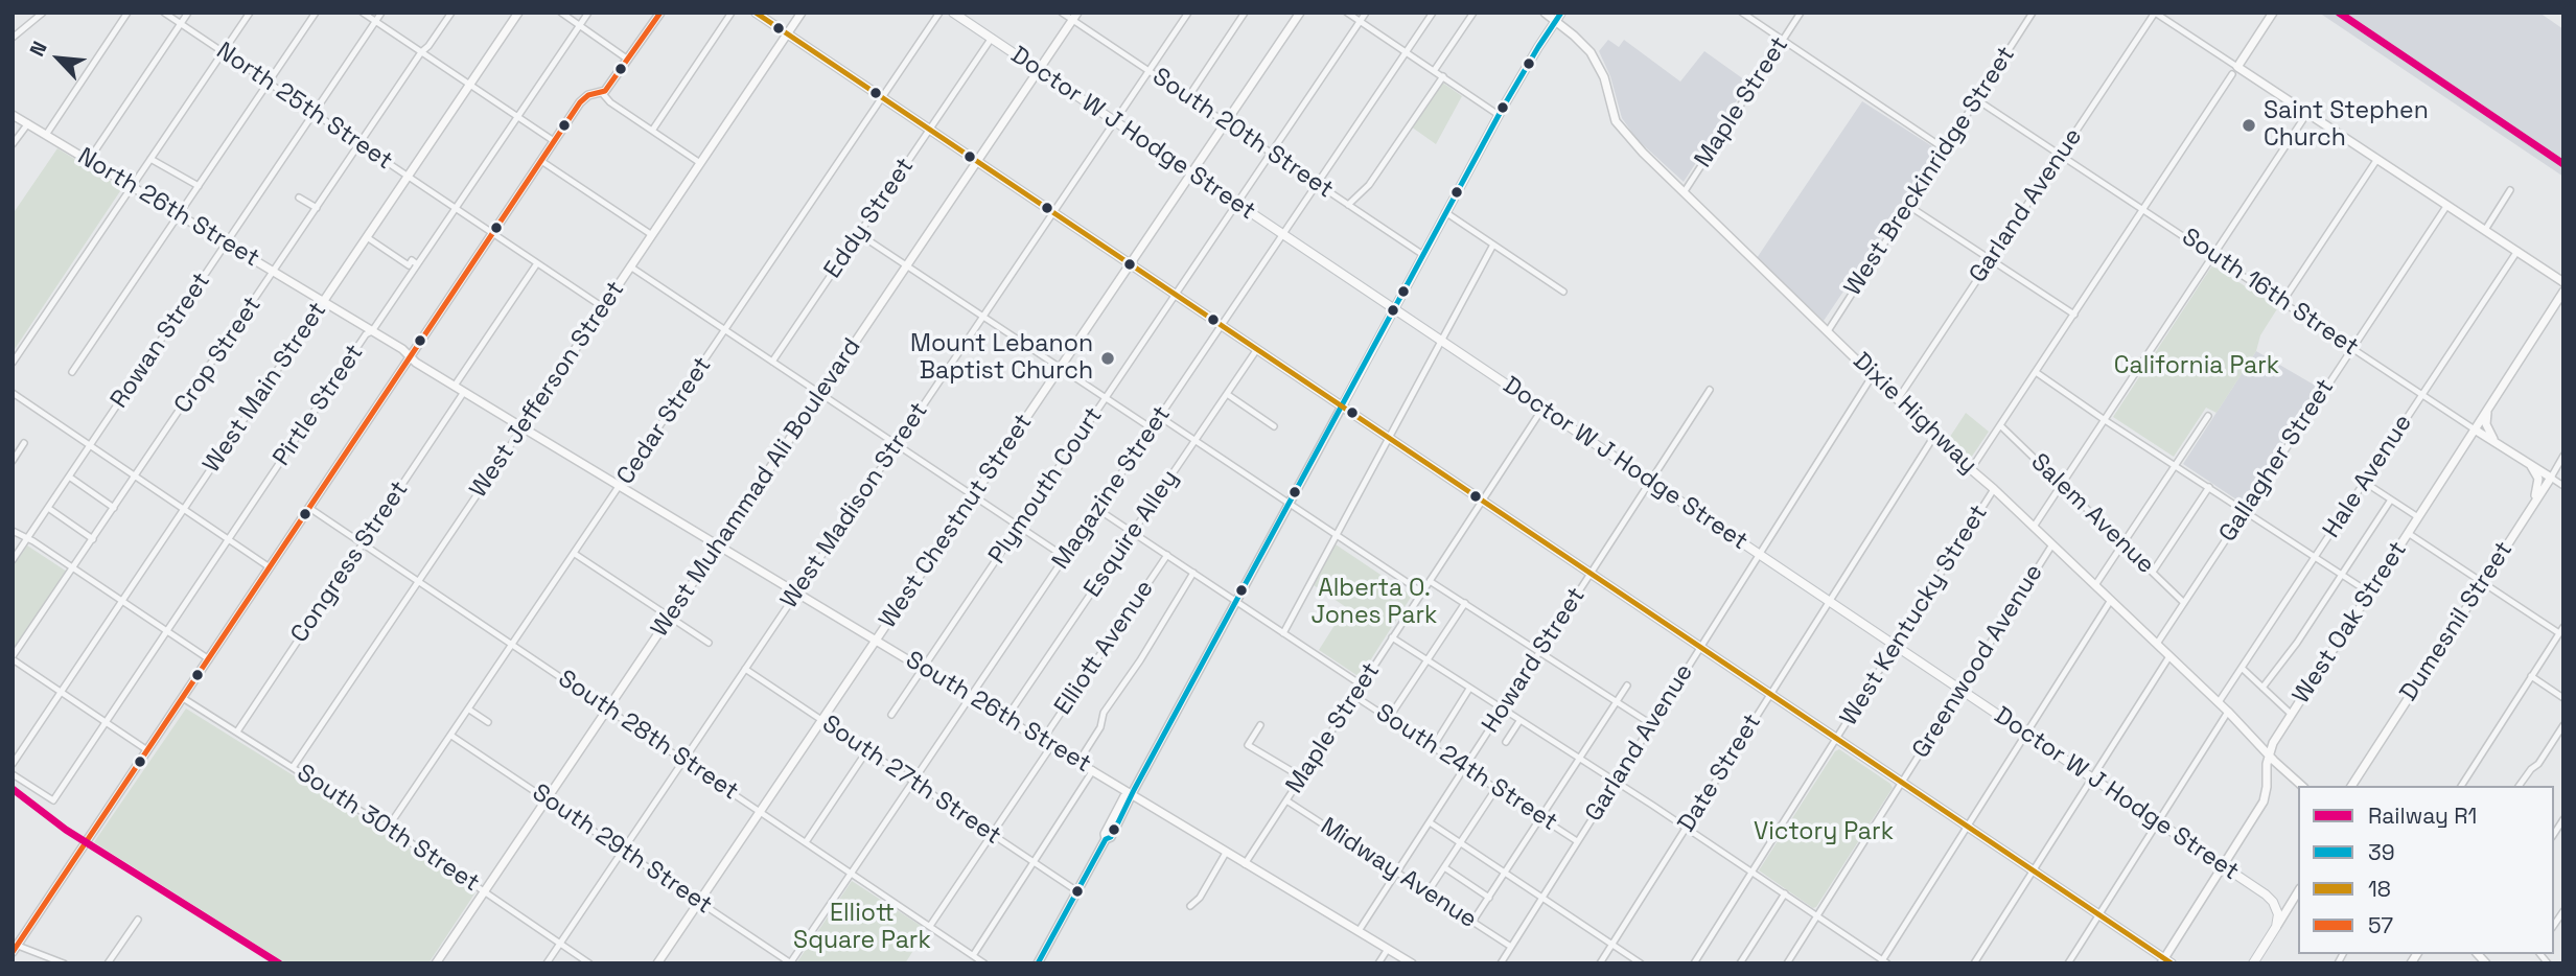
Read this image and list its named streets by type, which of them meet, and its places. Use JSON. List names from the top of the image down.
{
  "streets": {
    "main road": ["Doctor W J Hodge Street"],
    "street": [
      "Maple Street",
      "North 25th Street",
      "South 20th Street",
      "West Breckinridge Street",
      "Garland Avenue",
      "North 26th Street",
      "Eddy Street",
      "South 16th Street",
      "Rowan Street",
      "Crop Street",
      "West Main Street",
      "West Jefferson Street",
      "Pirtle Street",
      "Dixie Highway",
      "Cedar Street",
      "Gallagher Street",
      "Hale Avenue",
      "Plymouth Court",
      "West Muhammad Ali Boulevard",
      "Magazine Street",
      "West Madison Street",
      "Salem Avenue",
      "West Chestnut Street",
      "Esquire Alley",
      "Congress Street",
      "West Kentucky Street",
      "Dumesnil Street",
      "West Oak Street",
      "Elliott Avenue",
      "Howard Street",
      "Greenwood Avenue",
      "South 26th Street",
      "South 28th Street",
      "South 24th Street",
      "Date Street",
      "South 27th Street",
      "South 30th Street",
      "South 29th Street",
      "Midway Avenue"
    ]
  },
  "crossings": [
    ["Maple Street", "Doctor W J Hodge Street"],
    ["Maple Street", "Dixie Highway"],
    ["Maple Street", "South 26th Street"],
    ["Maple Street", "South 24th Street"],
    ["Maple Street", "Midway Avenue"],
    ["North 25th Street", "Rowan Street"],
    ["North 25th Street", "Crop Street"],
    ["North 25th Street", "West Main Street"],
    ["North 25th Street", "West Jefferson Street"],
    ["North 25th Street", "Pirtle Street"],
    ["Doctor W J Hodge Street", "Garland Avenue"],
    ["Doctor W J Hodge Street", "Eddy Street"],
    ["Doctor W J Hodge Street", "Plymouth Court"],
    ["Doctor W J Hodge Street", "West Muhammad Ali Boulevard"],
    ["Doctor W J Hodge Street", "Magazine Street"],
    ["Doctor W J Hodge Street", "West Madison Street"],
    ["Doctor W J Hodge Street", "West Chestnut Street"],
    ["Doctor W J Hodge Street", "West Kentucky Street"],
    ["Doctor W J Hodge Street", "West Oak Street"],
    ["Doctor W J Hodge Street", "Howard Street"],
    ["Doctor W J Hodge Street", "Greenwood Avenue"],
    ["Doctor W J Hodge Street", "Date Street"],
    ["South 20th Street", "Plymouth Court"],
    ["South 20th Street", "West Muhammad Ali Boulevard"],
    ["South 20th Street", "Magazine Street"],
    ["South 20th Street", "West Madison Street"],
    ["South 20th Street", "West Chestnut Street"],
    ["West Breckinridge Street", "South 16th Street"],
    ["West Breckinridge Street", "Dixie Highway"],
    ["Garland Avenue", "South 16th Street"],
    ["Garland Avenue", "Dixie Highway"],
    ["Garland Avenue", "South 24th Street"],
    ["Garland Avenue", "Midway Avenue"],
    ["North 26th Street", "Rowan Street"],
    ["North 26th Street", "Crop Street"],
    ["North 26th Street", "West Main Street"],
    ["North 26th Street", "South 26th Street"],
    ["South 16th Street", "Gallagher Street"],
    ["South 16th Street", "Hale Avenue"],
    ["South 16th Street", "West Kentucky Street"],
    ["South 16th Street", "Dumesnil Street"],
    ["South 16th Street", "West Oak Street"],
    ["West Main Street", "South 26th Street"],
    ["West Jefferson Street", "South 26th Street"],
    ["West Jefferson Street", "South 28th Street"],
    ["West Jefferson Street", "South 30th Street"],
    ["Pirtle Street", "South 26th Street"],
    ["Dixie Highway", "Gallagher Street"],
    ["Dixie Highway", "Hale Avenue"],
    ["Dixie Highway", "West Kentucky Street"],
    ["Dixie Highway", "West Oak Street"],
    ["Dixie Highway", "Greenwood Avenue"],
    ["Dixie Highway", "Date Street"],
    ["Cedar Street", "South 26th Street"],
    ["Cedar Street", "South 28th Street"],
    ["Cedar Street", "South 30th Street"],
    ["Cedar Street", "South 29th Street"],
    ["Gallagher Street", "Salem Avenue"],
    ["Plymouth Court", "South 26th Street"],
    ["West Muhammad Ali Boulevard", "South 26th Street"],
    ["West Muhammad Ali Boulevard", "South 28th Street"],
    ["West Muhammad Ali Boulevard", "South 30th Street"],
    ["West Muhammad Ali Boulevard", "South 29th Street"],
    ["Magazine Street", "South 26th Street"],
    ["Magazine Street", "South 28th Street"],
    ["Magazine Street", "South 24th Street"],
    ["Magazine Street", "South 27th Street"],
    ["Magazine Street", "South 29th Street"],
    ["West Madison Street", "South 26th Street"],
    ["West Madison Street", "South 28th Street"],
    ["West Madison Street", "South 27th Street"],
    ["West Madison Street", "South 30th Street"],
    ["West Madison Street", "South 29th Street"],
    ["Salem Avenue", "West Kentucky Street"],
    ["West Chestnut Street", "South 26th Street"],
    ["West Chestnut Street", "South 28th Street"],
    ["West Chestnut Street", "South 27th Street"],
    ["West Chestnut Street", "South 29th Street"],
    ["Esquire Alley", "South 26th Street"],
    ["Esquire Alley", "South 24th Street"],
    ["Congress Street", "South 26th Street"],
    ["Congress Street", "South 28th Street"],
    ["Congress Street", "South 30th Street"],
    ["Elliott Avenue", "South 26th Street"],
    ["Elliott Avenue", "South 28th Street"],
    ["Elliott Avenue", "South 24th Street"],
    ["Elliott Avenue", "South 27th Street"],
    ["Howard Street", "South 26th Street"],
    ["Howard Street", "South 24th Street"],
    ["Howard Street", "Midway Avenue"]
  ],
  "parks": [
    "California Park",
    "Alberta O. Jones Park",
    "Victory Park",
    "Elliott Square Park"
  ],
  "places": ["Saint Stephen Church", "Mount Lebanon Baptist Church"],
  "lines": [
    "rail line R1",
    "transit line 39",
    "transit line 18",
    "transit line 57"
  ],
  "legend": [
    "Railway R1",
    "39",
    "18",
    "57"
  ],
  "north": "top left"
}
